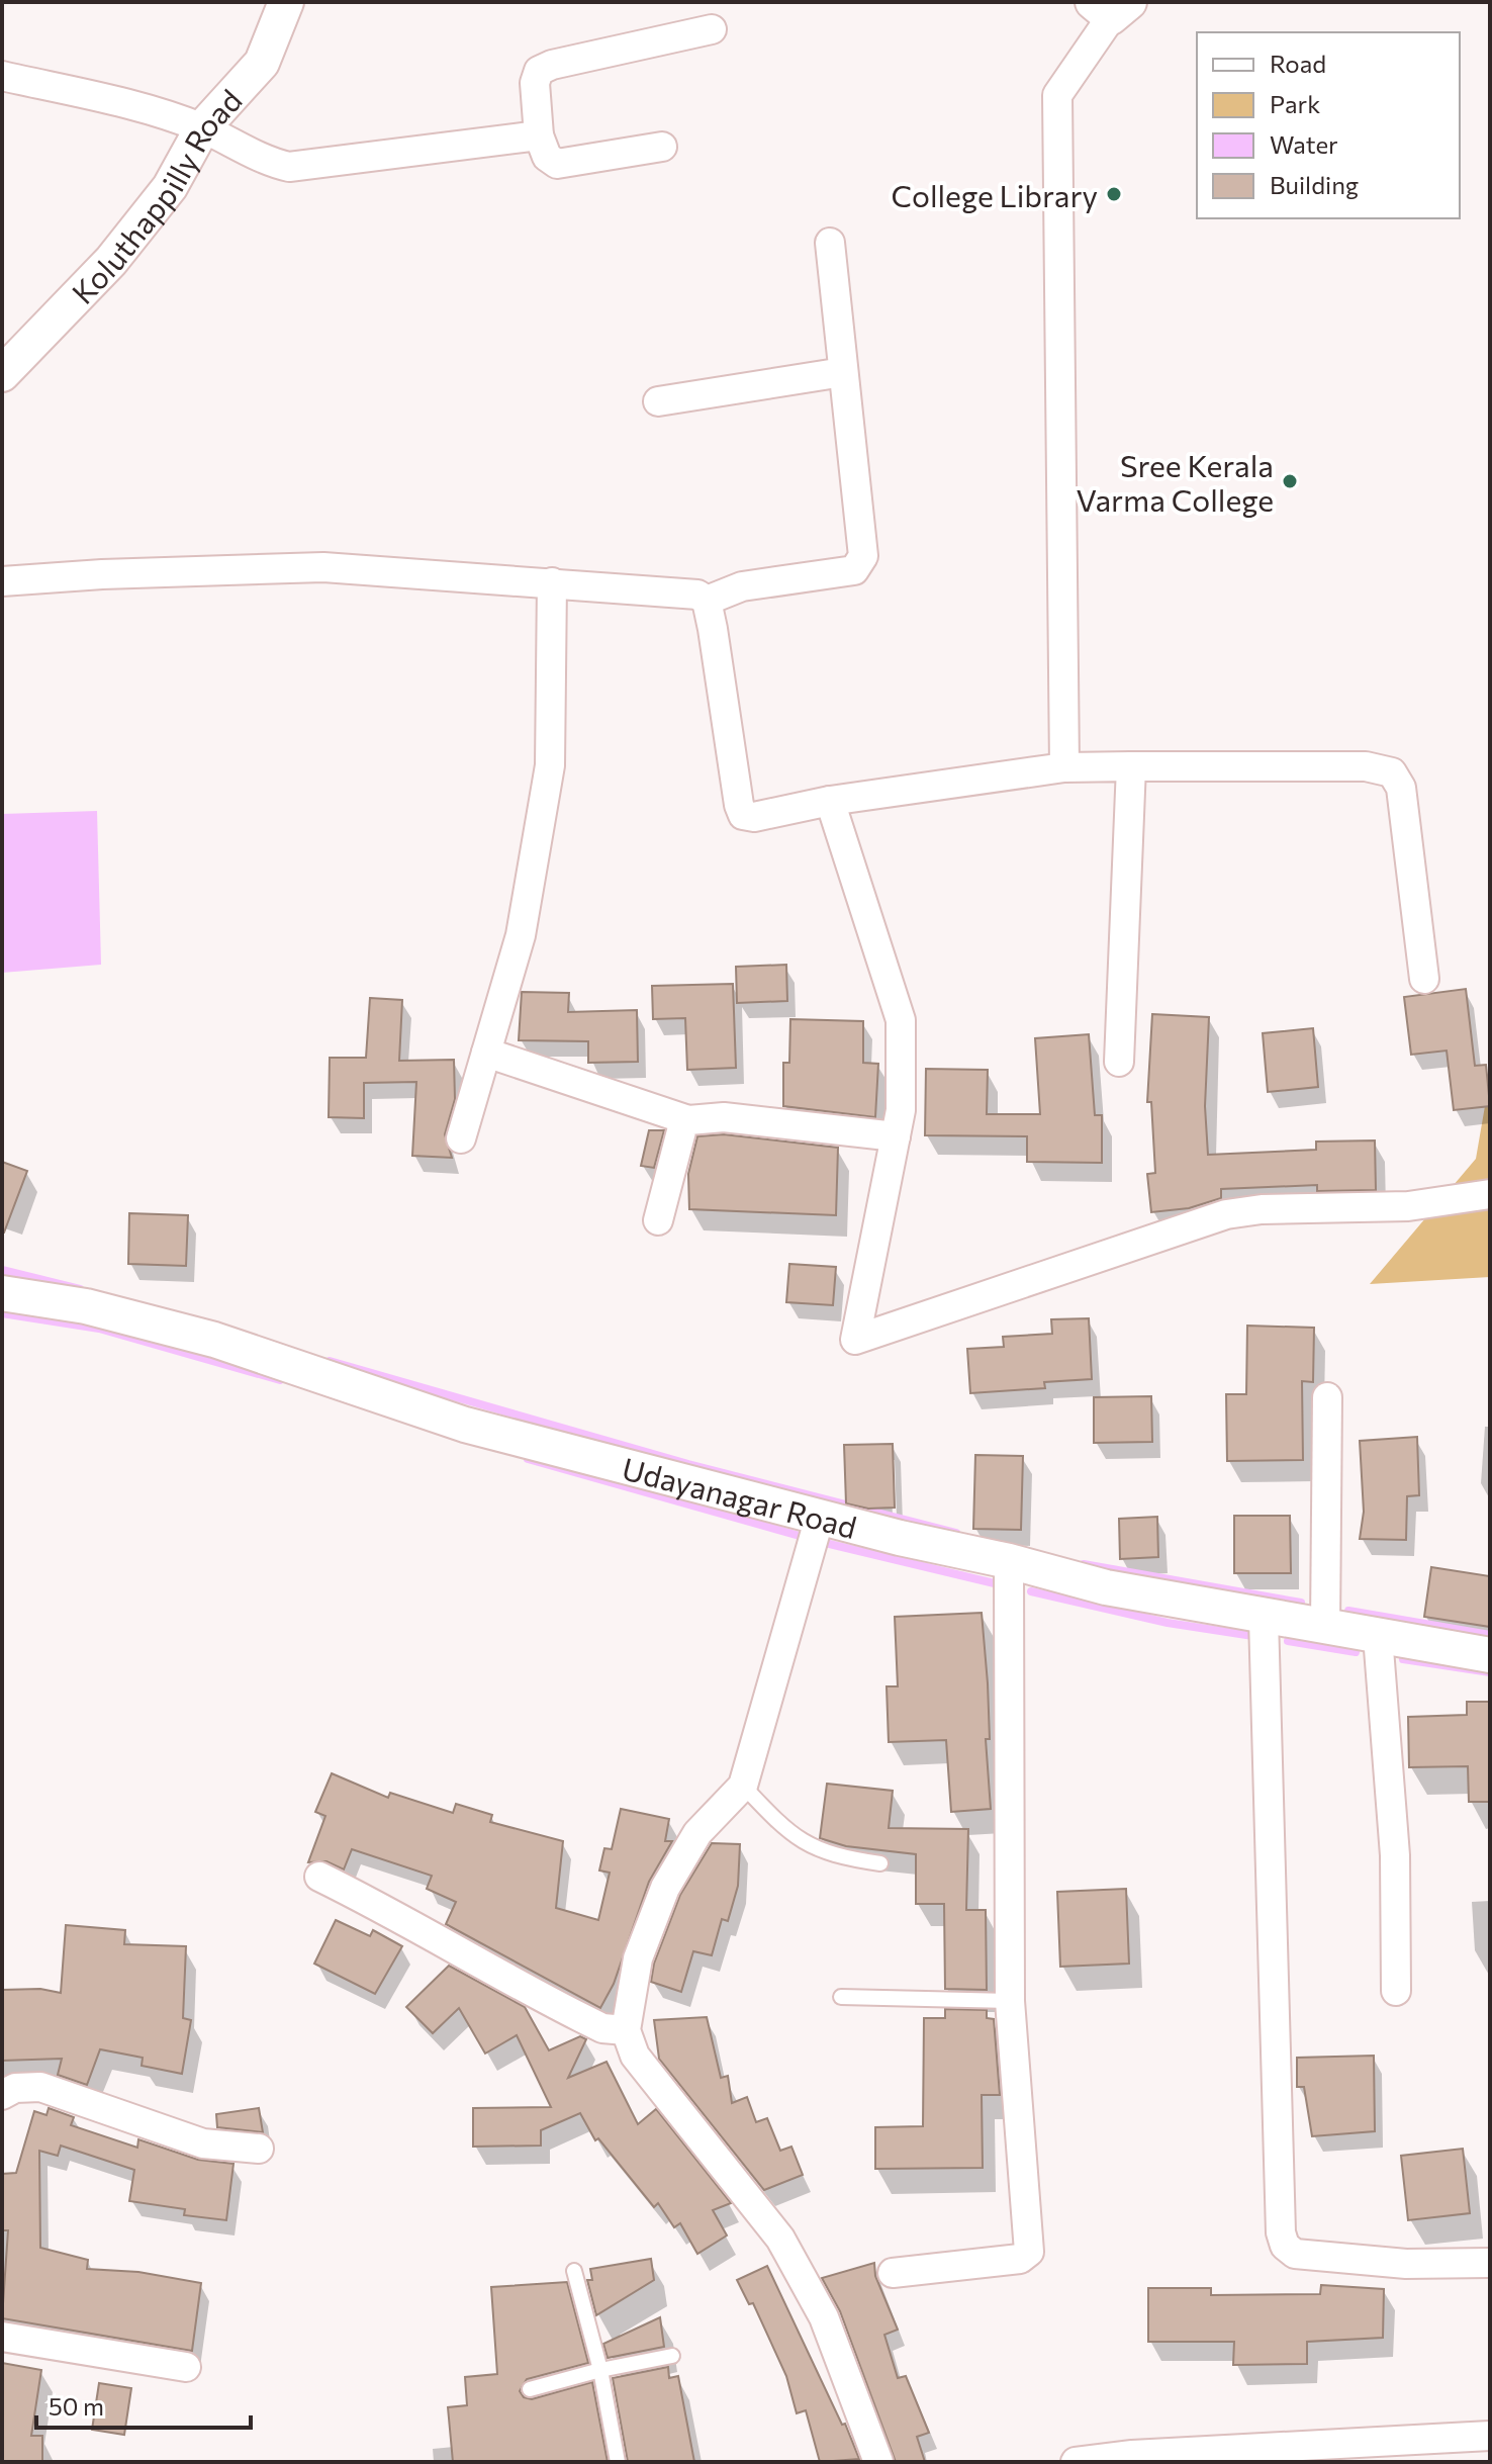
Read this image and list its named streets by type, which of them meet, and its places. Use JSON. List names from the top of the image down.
{
  "streets": {
    "street": ["Koluthappilly Road", "Udayanagar Road"]
  },
  "places": ["College Library", "Sree Kerala Varma College"],
  "legend": [
    "Road",
    "Park",
    "Water",
    "Building"
  ],
  "scale_bar": "50 m"
}
